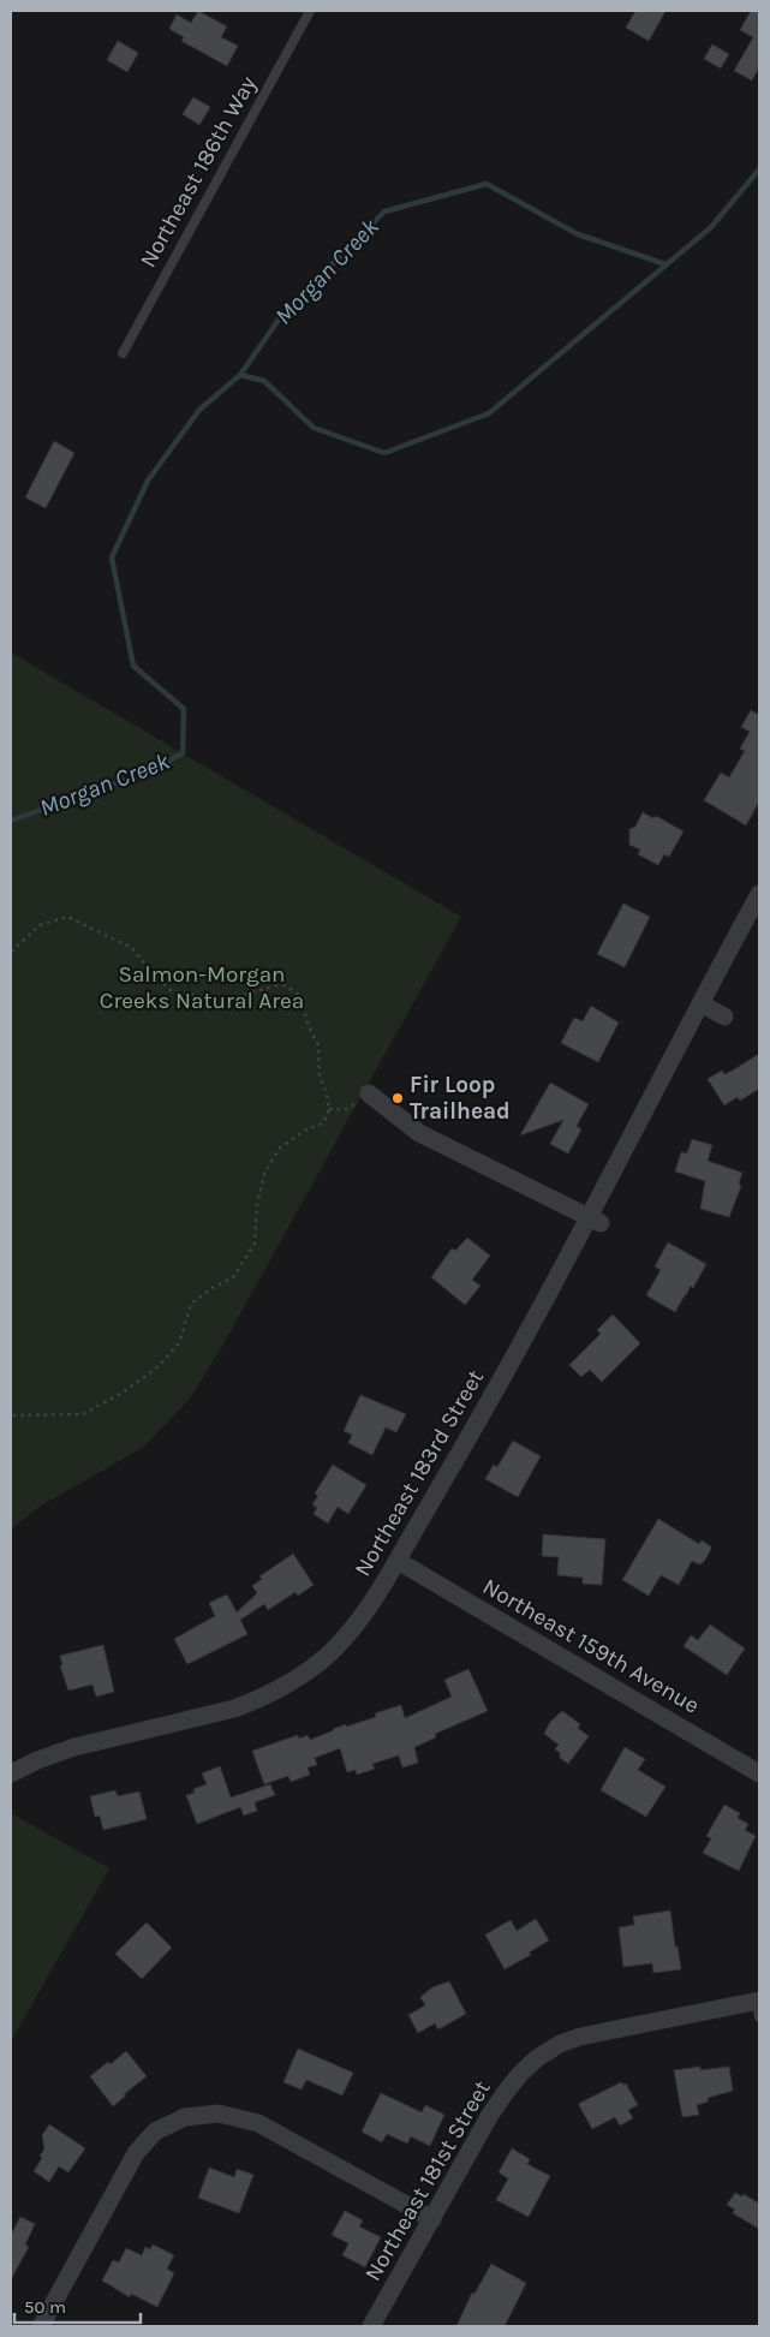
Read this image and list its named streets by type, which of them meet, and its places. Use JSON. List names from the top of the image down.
{
  "streets": {
    "street": ["Northeast 183rd Street", "Northeast 159th Avenue", "Northeast 181st Street"],
    "lane": ["Northeast 186th Way"]
  },
  "crossings": [
    ["Northeast 183rd Street", "Northeast 159th Avenue"]
  ],
  "water": ["Morgan Creek"],
  "parks": ["Salmon-Morgan Creeks Natural Area"],
  "places": ["Fir Loop Trailhead"],
  "scale_bar": "50 m"
}
